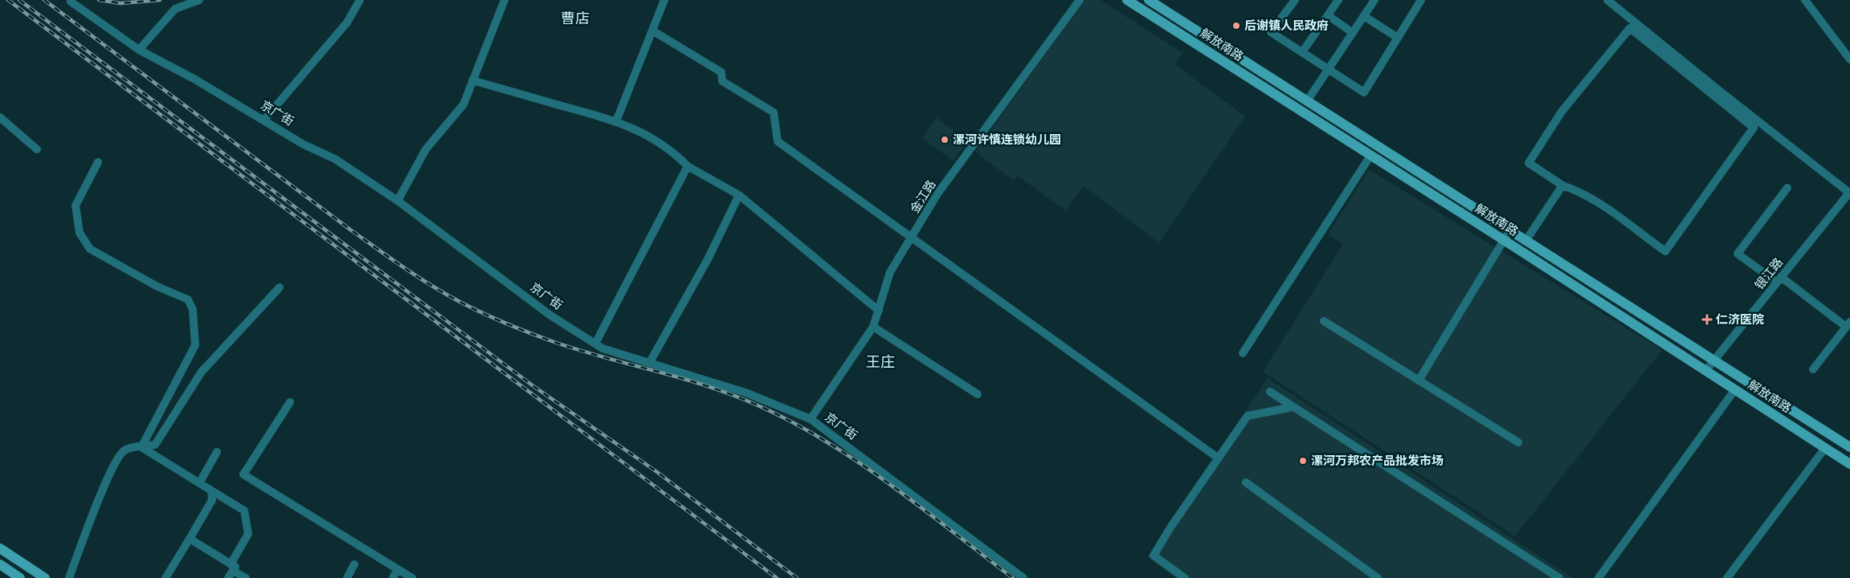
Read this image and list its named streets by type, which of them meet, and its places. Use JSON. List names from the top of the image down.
{
  "streets": {
    "main road": ["解放南路"],
    "street": ["京广街", "金江路", "银江路"]
  },
  "crossings": [
    ["解放南路", "银江路"],
    ["京广街", "金江路"]
  ],
  "districts": ["曹店", "王庄"],
  "places": {
    "other": ["后谢镇人民政府", "漯河许慎连锁幼儿园", "漯河万邦农产品批发市场"],
    "health": ["仁济医院"]
  }
}
